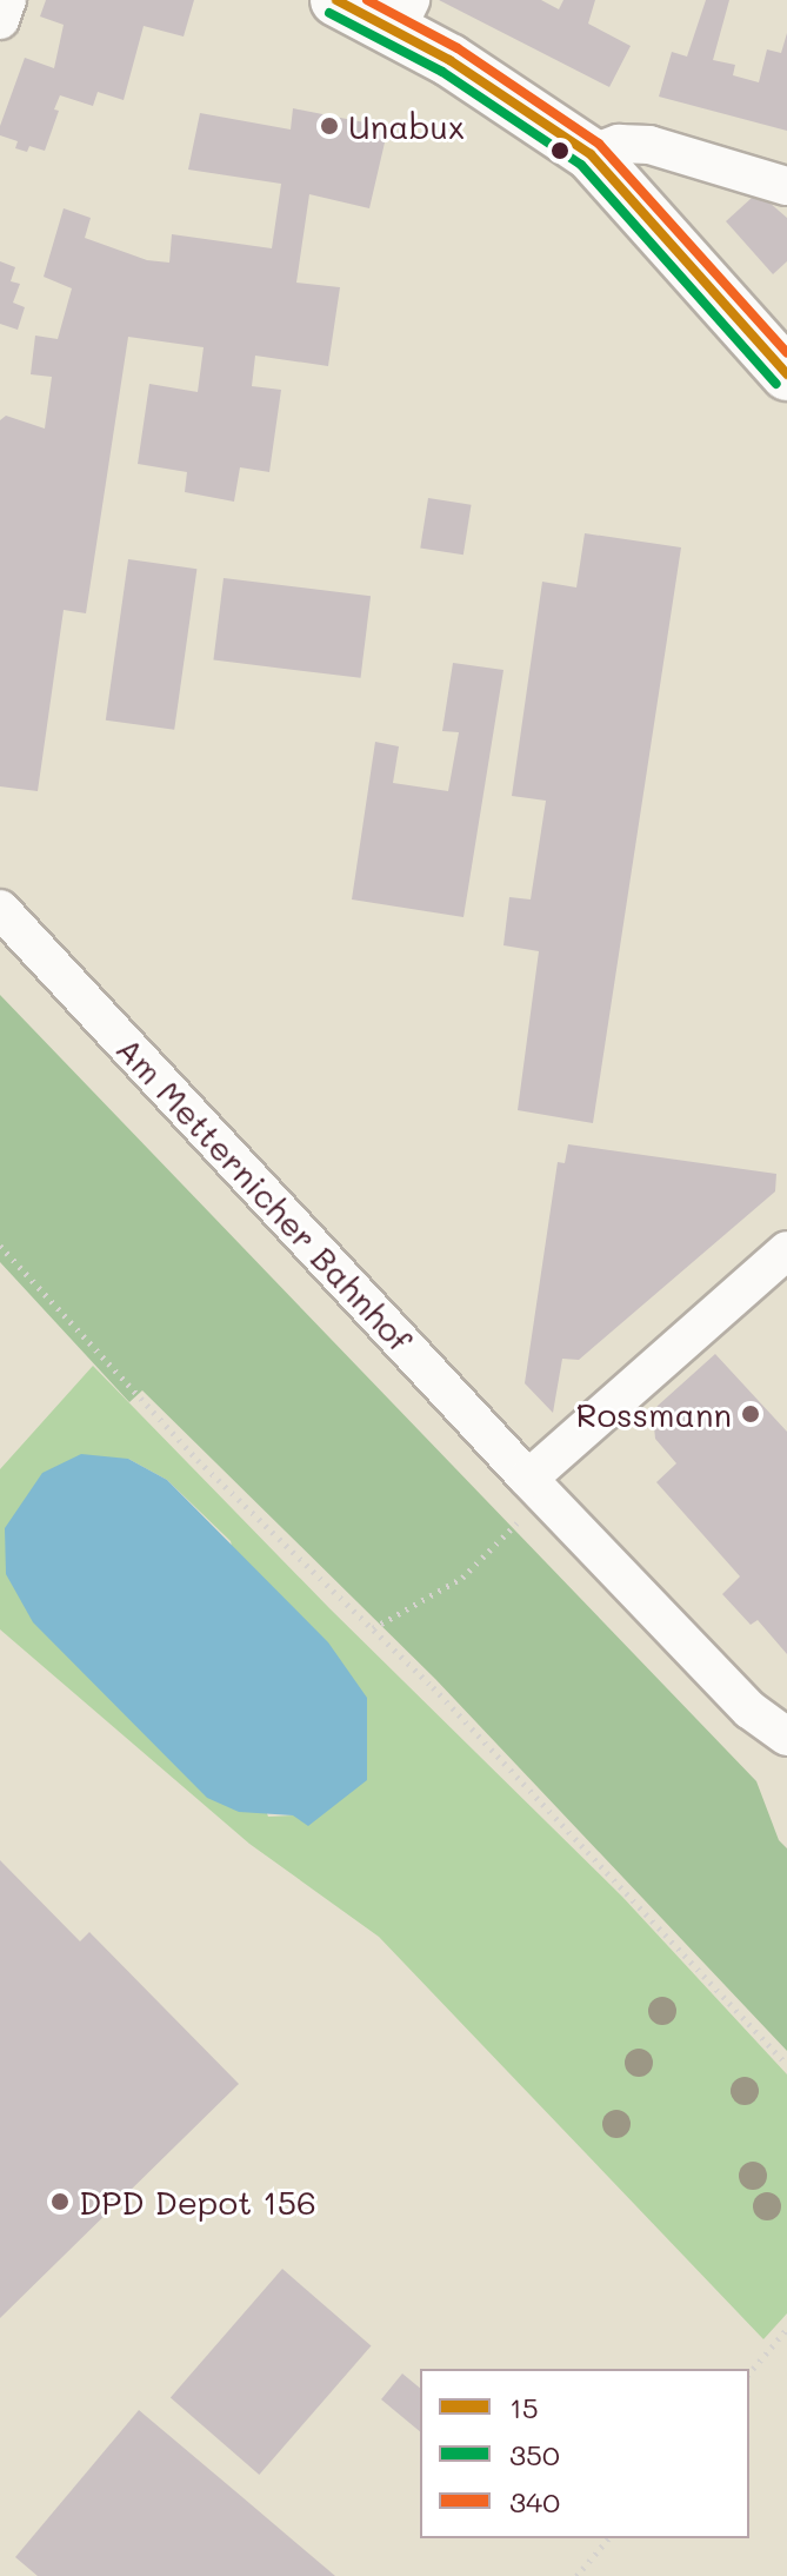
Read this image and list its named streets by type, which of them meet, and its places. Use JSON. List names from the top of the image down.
{
  "streets": {
    "street": ["Am Metternicher Bahnhof"]
  },
  "places": ["Unabux", "Rossmann", "DPD Depot 156"],
  "lines": ["transit line 15", "transit line 340", "transit line 350"],
  "legend": ["15", "350", "340"]
}
